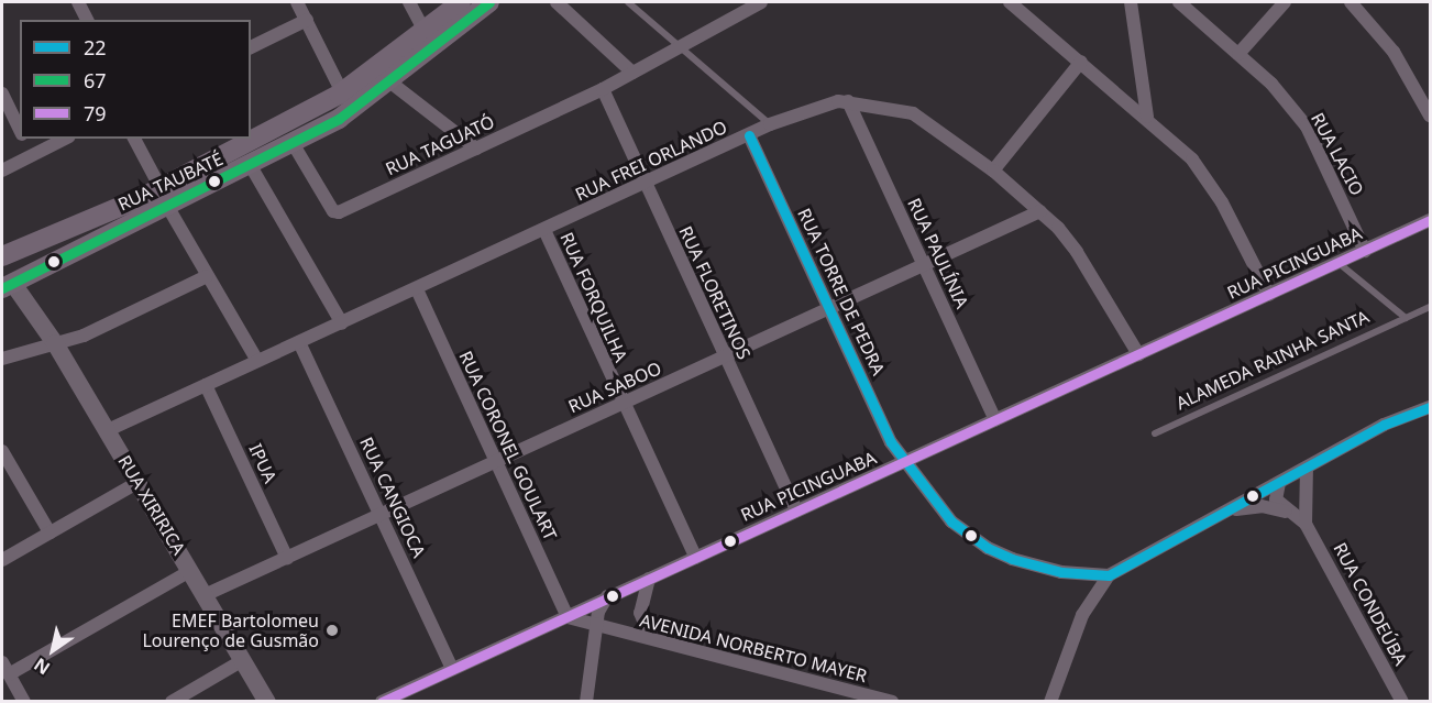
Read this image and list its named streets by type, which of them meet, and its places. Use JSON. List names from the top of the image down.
{
  "streets": {
    "main road": ["RUA TAUBATÉ"],
    "street": [
      "RUA TAGUATÓ",
      "RUA LACIO",
      "RUA FREI ORLANDO",
      "RUA PAULÍNIA",
      "RUA PICINGUABA",
      "RUA TORRE DE PEDRA",
      "RUA FLORETINOS",
      "RUA FORQUILHA",
      "RUA SABOO",
      "RUA CORONEL GOULART",
      "IPUA",
      "RUA CANGIOCA",
      "RUA XIRIRICA",
      "RUA CONDEÚBA",
      "AVENIDA NORBERTO MAYER"
    ],
    "lane": ["ALAMEDA RAINHA SANTA"]
  },
  "crossings": [
    ["RUA TAGUATÓ", "RUA TAUBATÉ"],
    ["RUA TAGUATÓ", "RUA FLORETINOS"],
    ["RUA LACIO", "RUA PICINGUABA"],
    ["RUA FREI ORLANDO", "RUA PAULÍNIA"],
    ["RUA FREI ORLANDO", "RUA PICINGUABA"],
    ["RUA FREI ORLANDO", "RUA TORRE DE PEDRA"],
    ["RUA FREI ORLANDO", "RUA FLORETINOS"],
    ["RUA FREI ORLANDO", "RUA FORQUILHA"],
    ["RUA FREI ORLANDO", "RUA SABOO"],
    ["RUA FREI ORLANDO", "RUA CORONEL GOULART"],
    ["RUA FREI ORLANDO", "IPUA"],
    ["RUA FREI ORLANDO", "RUA CANGIOCA"],
    ["RUA FREI ORLANDO", "RUA XIRIRICA"],
    ["RUA TAUBATÉ", "RUA XIRIRICA"],
    ["RUA PAULÍNIA", "RUA PICINGUABA"],
    ["RUA PAULÍNIA", "RUA SABOO"],
    ["RUA PICINGUABA", "RUA TORRE DE PEDRA"],
    ["RUA PICINGUABA", "RUA FLORETINOS"],
    ["RUA PICINGUABA", "RUA FORQUILHA"],
    ["RUA PICINGUABA", "ALAMEDA RAINHA SANTA"],
    ["RUA PICINGUABA", "RUA CORONEL GOULART"],
    ["RUA PICINGUABA", "RUA CANGIOCA"],
    ["RUA PICINGUABA", "AVENIDA NORBERTO MAYER"],
    ["RUA TORRE DE PEDRA", "RUA SABOO"],
    ["RUA FLORETINOS", "RUA SABOO"],
    ["RUA FORQUILHA", "RUA SABOO"],
    ["RUA SABOO", "RUA CORONEL GOULART"],
    ["RUA SABOO", "IPUA"],
    ["RUA SABOO", "RUA CANGIOCA"],
    ["RUA SABOO", "RUA XIRIRICA"],
    ["RUA CORONEL GOULART", "AVENIDA NORBERTO MAYER"]
  ],
  "places": ["EMEF Bartolomeu Lourenço de Gusmão"],
  "lines": ["transit line 67", "transit line 22", "transit line 79"],
  "legend": ["22", "67", "79"],
  "north": "bottom left"
}
